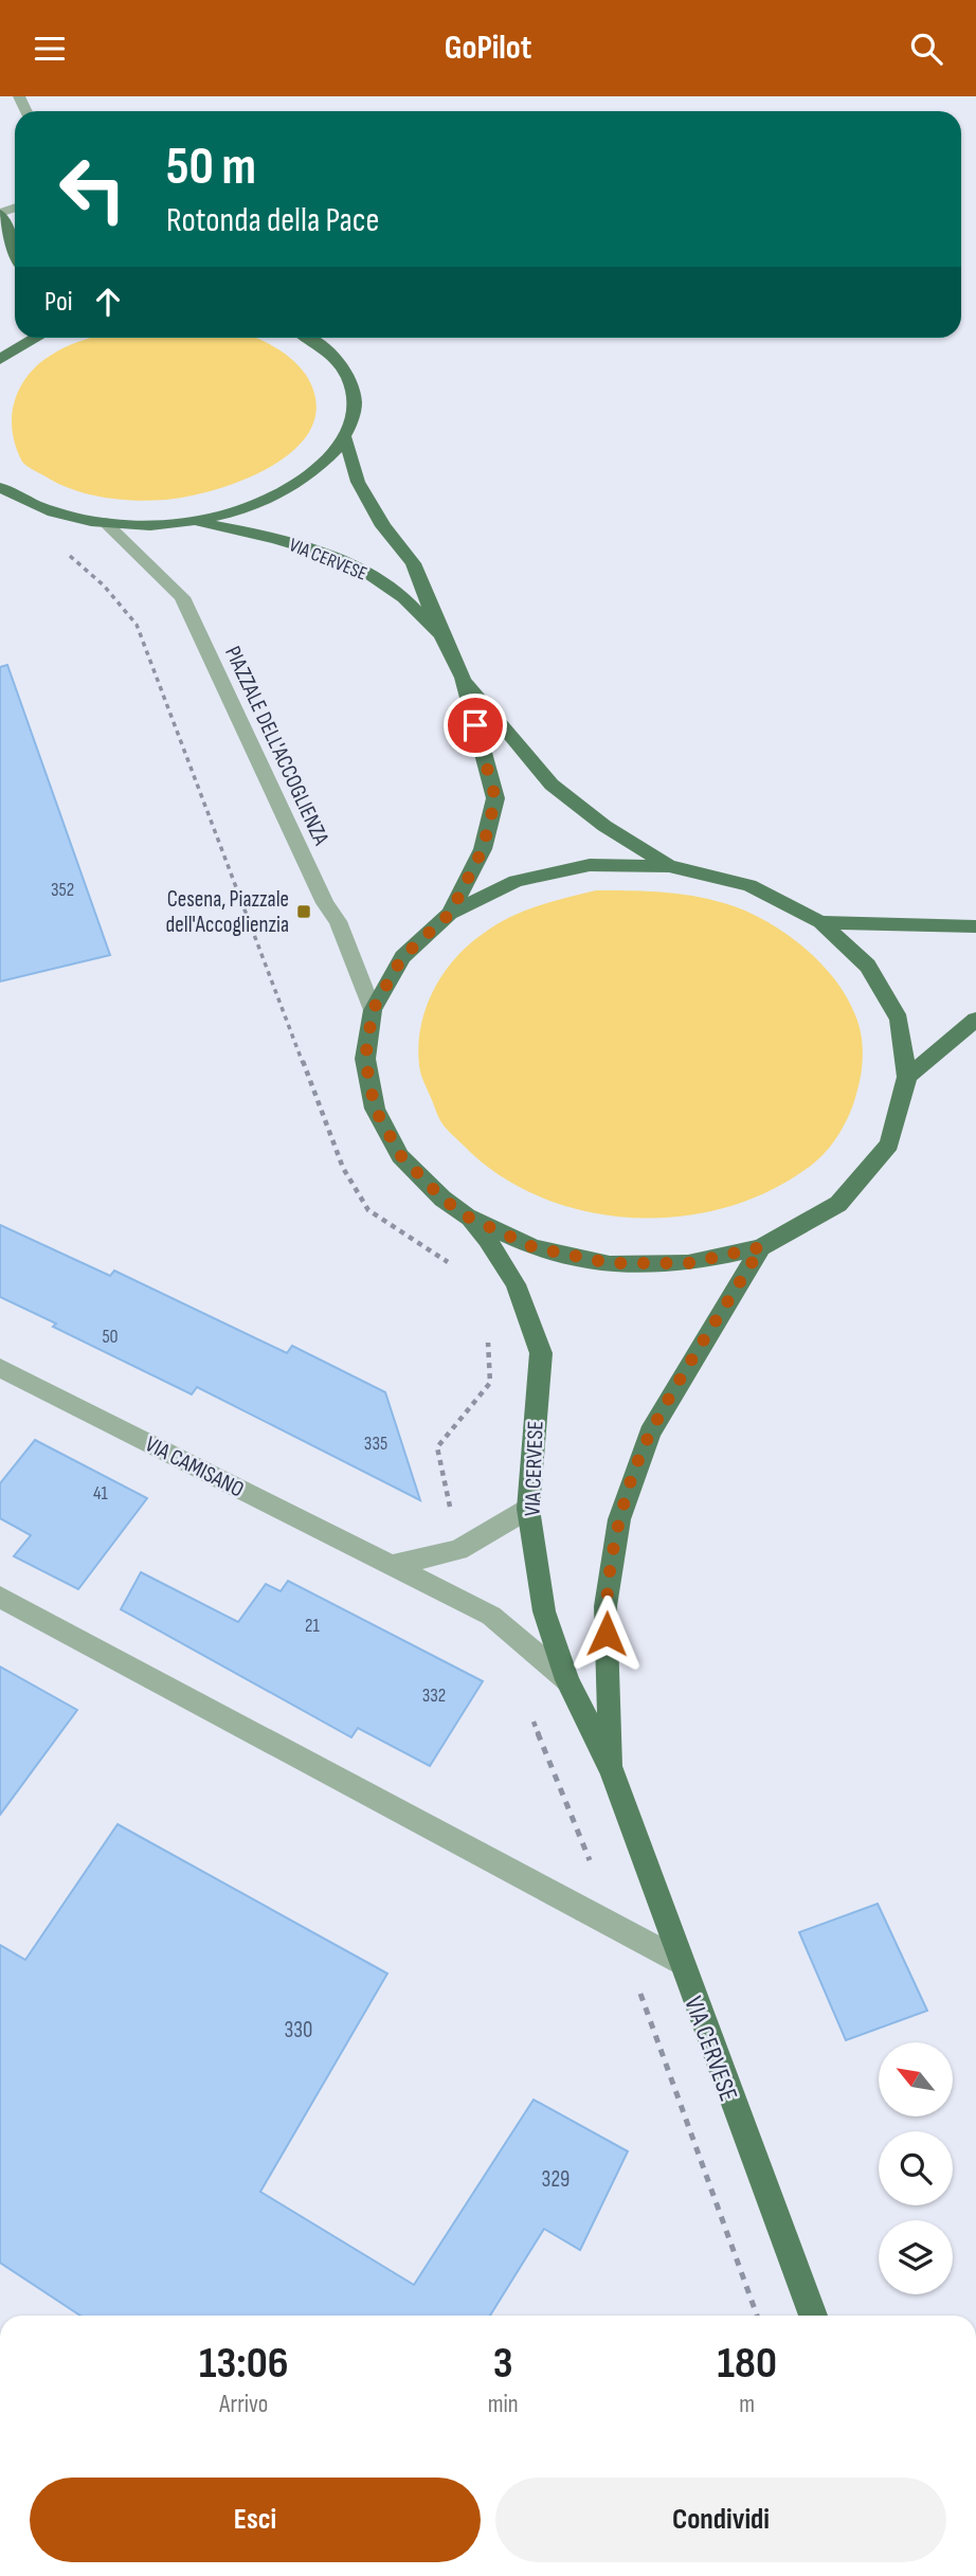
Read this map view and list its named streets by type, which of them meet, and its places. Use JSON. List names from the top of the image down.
{
  "streets": {
    "main road": ["VIA CERVESE"],
    "street": ["PIAZZALE DELL'ACCOGLIENZA", "VIA CAMISANO"]
  },
  "crossings": [
    ["VIA CERVESE", "VIA CAMISANO"]
  ],
  "places": {
    "transit": ["Cesena, Piazzale dell'Accoglienzia"]
  },
  "house_numbers": [
    "352",
    "50",
    "335",
    "41",
    "21",
    "332",
    "330",
    "329"
  ],
  "north": "top left",
  "page": {
    "header": "GoPilot",
    "turn": ["50 m", "Rotonda della Pace"],
    "then": "Poi",
    "eta": [
      "13:06",
      "Arrivo",
      "3",
      "min",
      "180",
      "m"
    ],
    "buttons": ["Esci", "Condividi"]
  }
}
